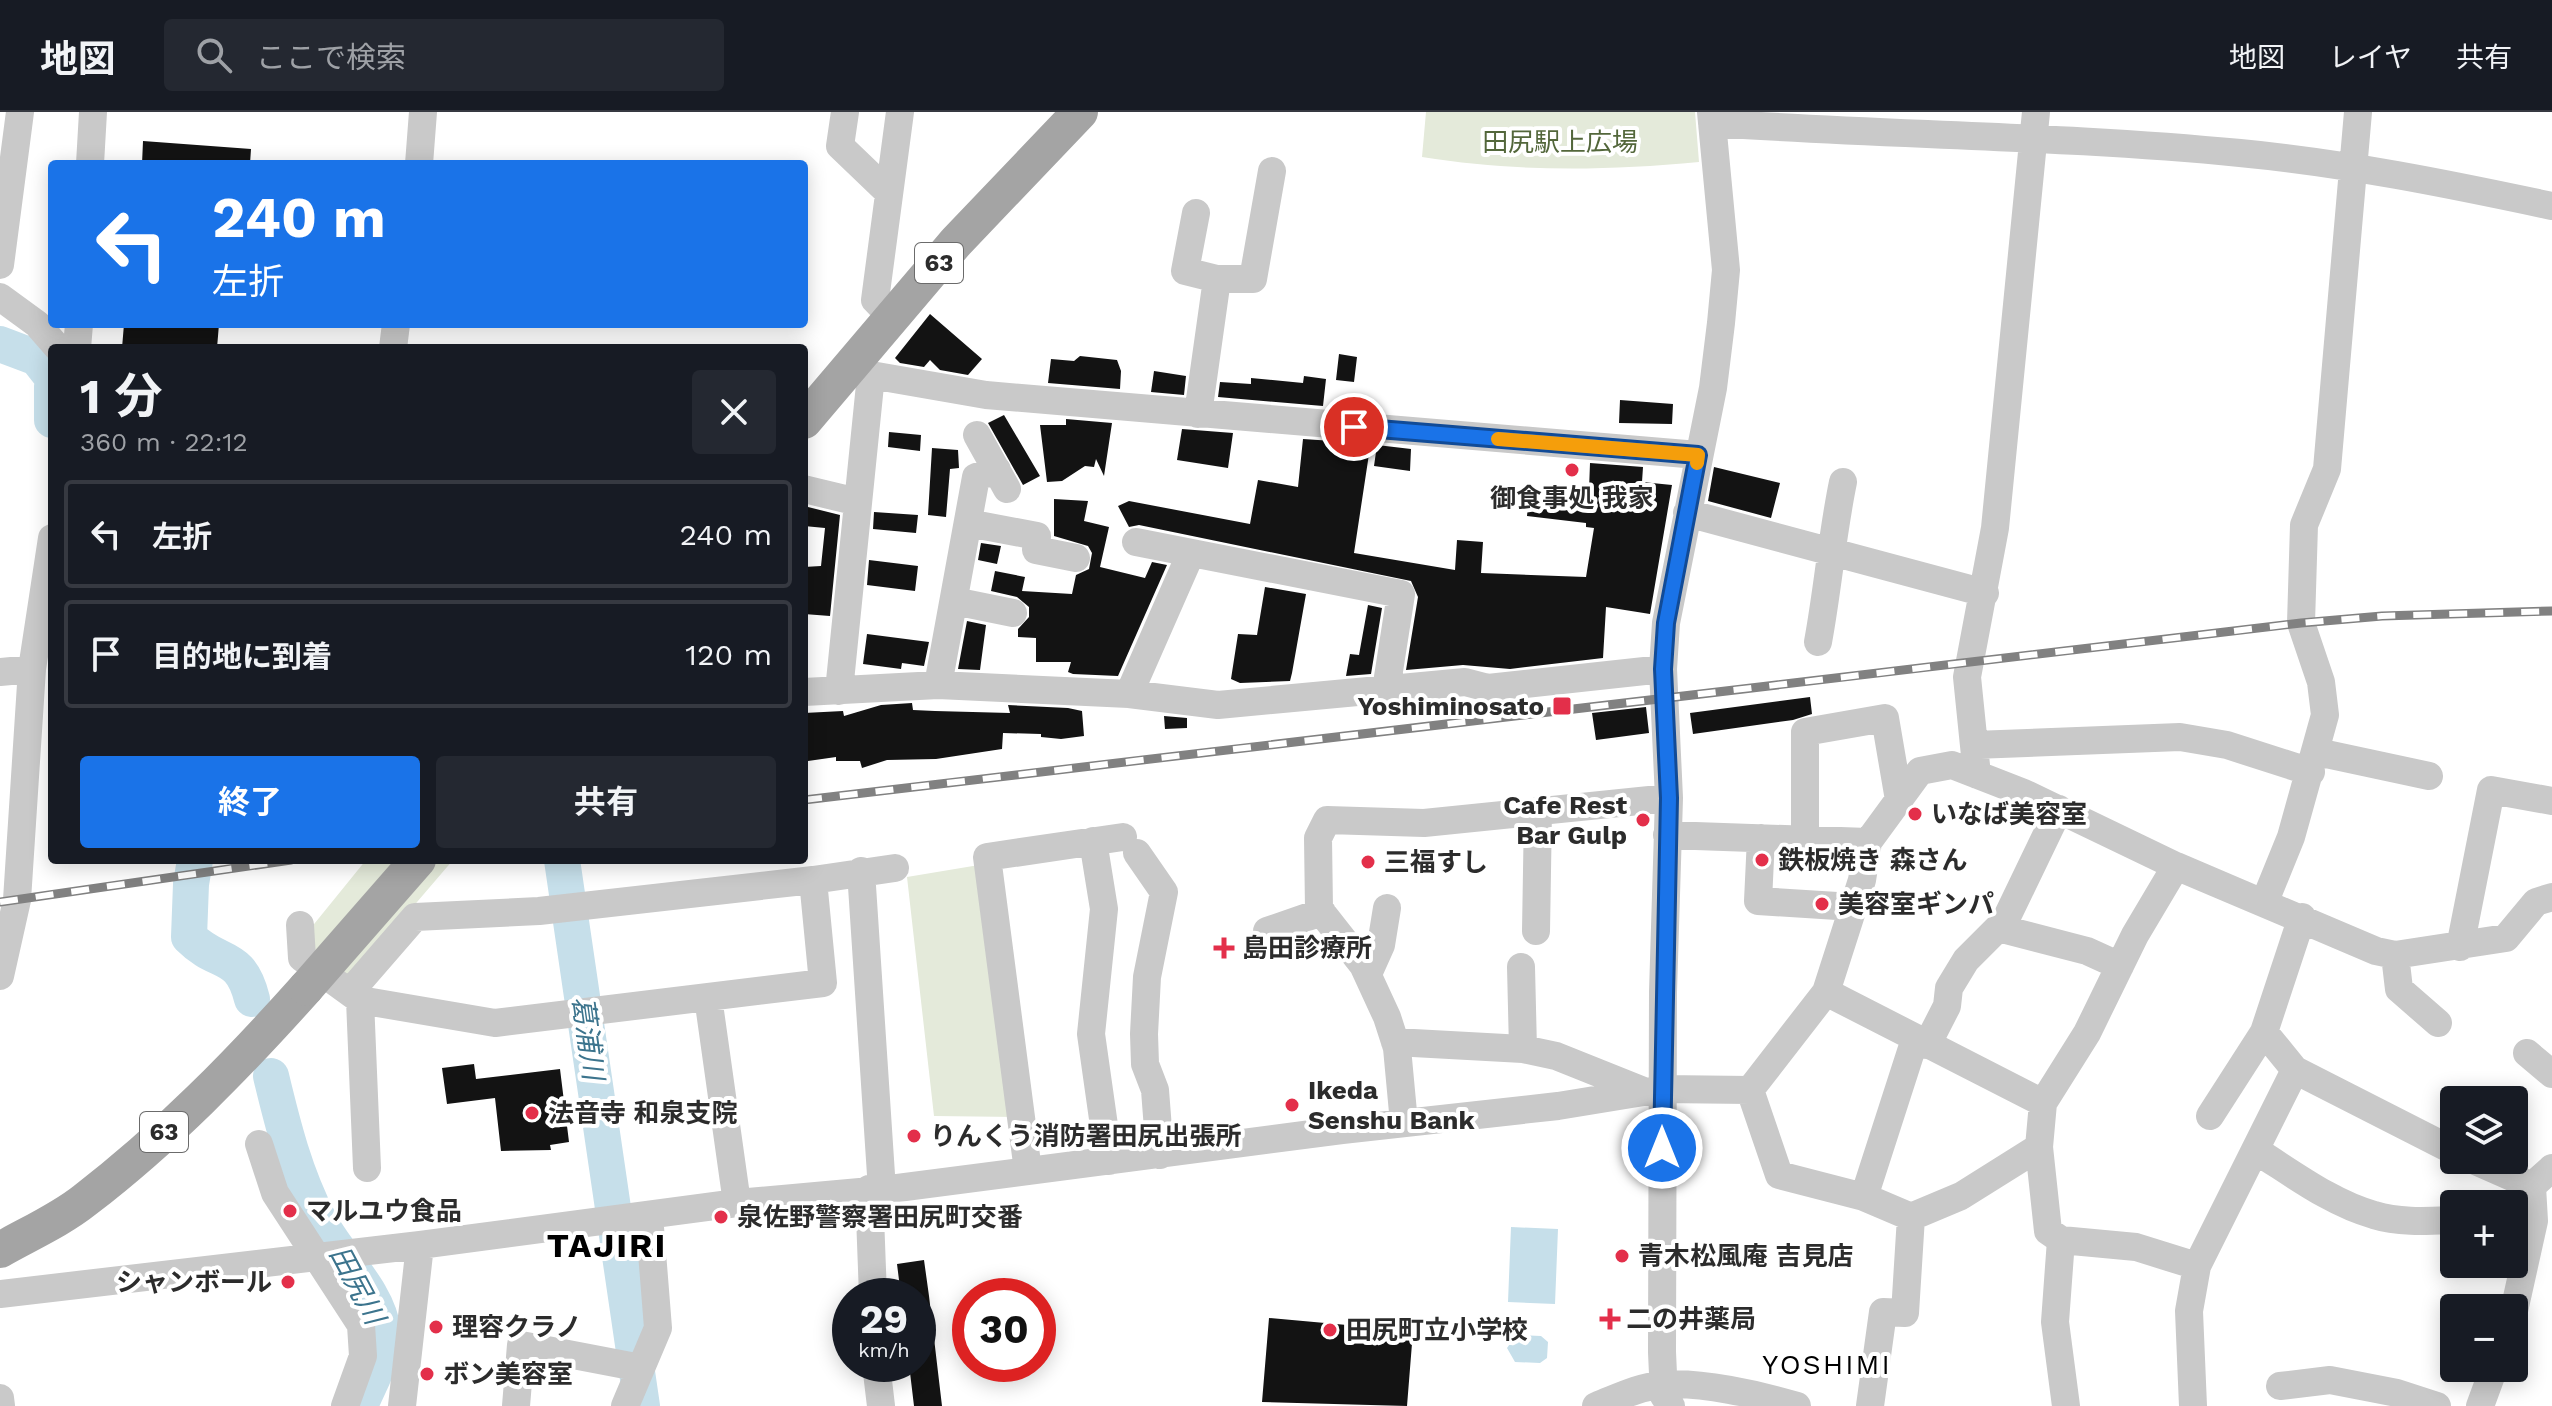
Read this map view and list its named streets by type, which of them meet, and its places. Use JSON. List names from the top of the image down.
{
  "streets": {
    "main road": ["63"]
  },
  "districts": ["TAJIRI", "YOSHIMI"],
  "water": ["葛浦川", "田尻川"],
  "parks": ["田尻駅上広場"],
  "places": {
    "other": [
      "御食事処 我家",
      "いなば美容室",
      "Cafe Rest Bar Gulp",
      "鉄板焼き 森さん",
      "三福すし",
      "美容室ギンパ",
      "Ikeda Senshu Bank",
      "法音寺 和泉支院",
      "りんくう消防署田尻出張所",
      "マルユウ食品",
      "泉佐野警察署田尻町交番",
      "青木松風庵 吉見店",
      "シャンボール",
      "理容クラノ",
      "田尻町立小学校",
      "ボン美容室"
    ],
    "transit": ["Yoshiminosato"],
    "health": ["島田診療所", "二の井薬局"]
  },
  "page": {
    "header": "地図",
    "search": "ここで検索",
    "nav": ["地図", "レイヤ", "共有"],
    "turn": ["240 m", "左折"],
    "heading": ["1 分", "360 m · 22:12"],
    "list": [
      {
        "name": "左折",
        "value": "240 m"
      },
      {
        "name": "目的地に到着",
        "value": "120 m"
      }
    ],
    "buttons": ["終了", "共有"],
    "map_buttons": ["+", "−"],
    "speed": "29 km/h",
    "limit": "30"
  }
}
